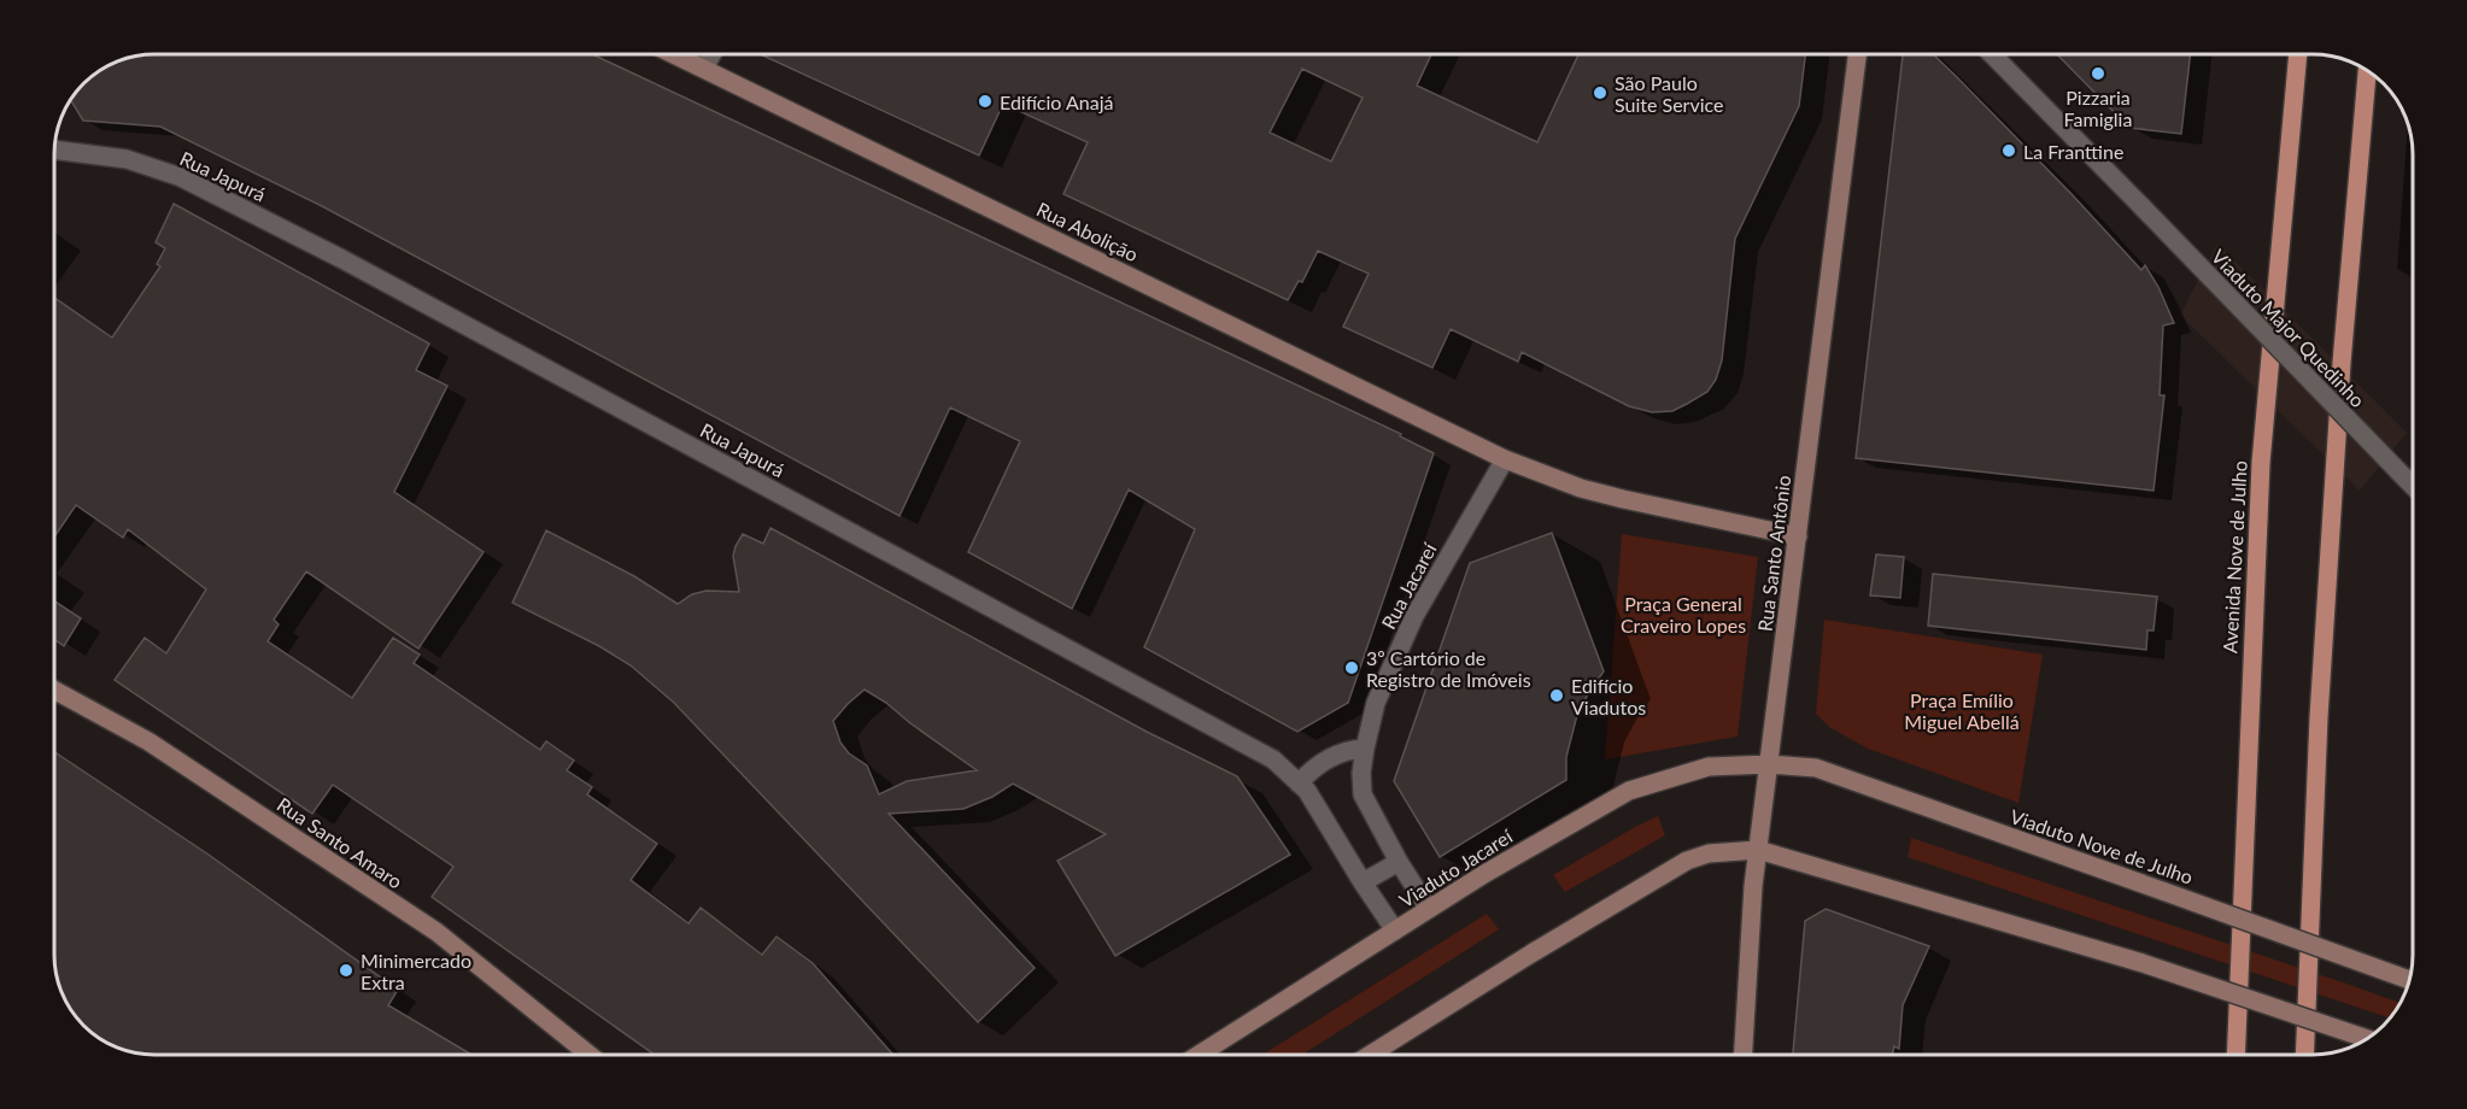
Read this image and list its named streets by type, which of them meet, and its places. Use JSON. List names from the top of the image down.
{
  "streets": {
    "main road": ["Avenida Nove de Julho"],
    "street": [
      "Rua Japurá",
      "Rua Abolição",
      "Viaduto Major Quedinho",
      "Rua Santo Antônio",
      "Rua Jacareí",
      "Rua Santo Amaro",
      "Viaduto Nove de Julho",
      "Viaduto Jacareí"
    ]
  },
  "crossings": [
    ["Rua Japurá", "Viaduto Jacareí"],
    ["Rua Abolição", "Rua Jacareí"],
    ["Rua Santo Antônio", "Viaduto Nove de Julho"],
    ["Rua Santo Antônio", "Viaduto Jacareí"],
    ["Viaduto Nove de Julho", "Viaduto Jacareí"]
  ],
  "parks": ["Praça General Craveiro Lopes", "Praça Emílio Miguel Abellá"],
  "places": [
    "Pizzaria Famiglia",
    "São Paulo Suite Service",
    "Edifício Anajá",
    "La Franttine",
    "3º Cartório de Registro de Imóveis",
    "Edifício Viadutos",
    "Minimercado Extra"
  ]
}
